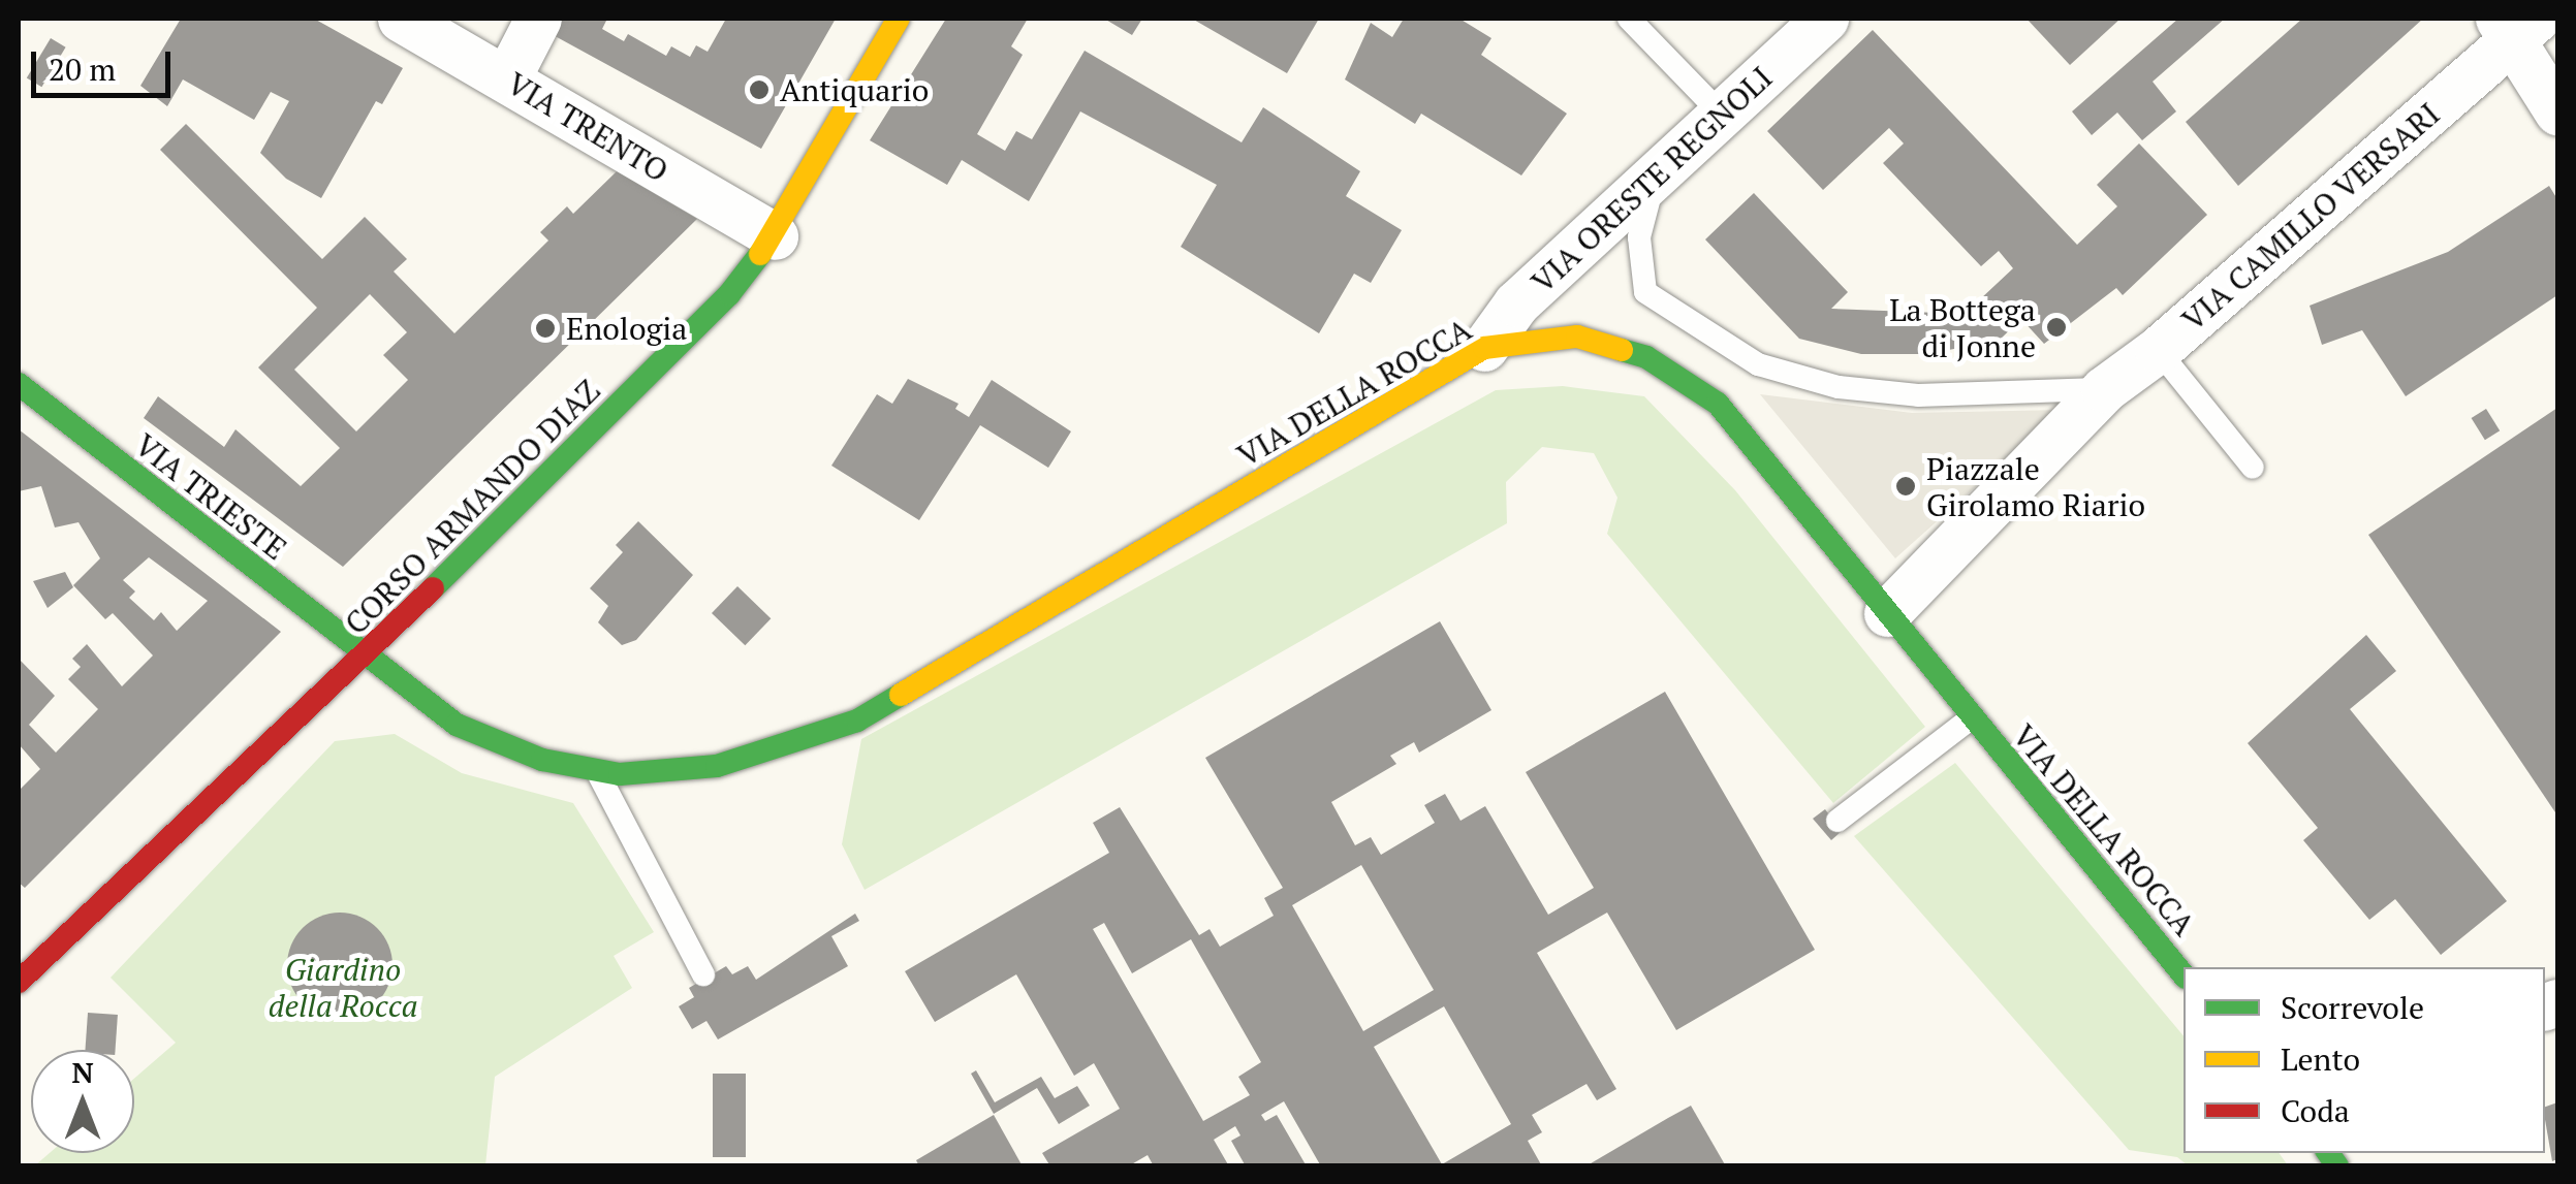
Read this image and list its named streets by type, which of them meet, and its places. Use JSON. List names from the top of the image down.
{
  "streets": {
    "main road": ["VIA DELLA ROCCA", "VIA TRIESTE", "CORSO ARMANDO DIAZ"],
    "street": ["VIA TRENTO", "VIA ORESTE REGNOLI", "VIA CAMILLO VERSARI"]
  },
  "crossings": [
    ["VIA TRENTO", "CORSO ARMANDO DIAZ"],
    ["VIA ORESTE REGNOLI", "VIA DELLA ROCCA"],
    ["VIA DELLA ROCCA", "VIA TRIESTE"],
    ["VIA DELLA ROCCA", "CORSO ARMANDO DIAZ"],
    ["VIA TRIESTE", "CORSO ARMANDO DIAZ"]
  ],
  "parks": ["Giardino della Rocca"],
  "places": [
    "Antiquario",
    "La Bottega di Jonne",
    "Enologia",
    "Piazzale Girolamo Riario"
  ],
  "legend": ["Scorrevole", "Lento", "Coda"],
  "scale_bar": "20 m",
  "north": "top"
}
